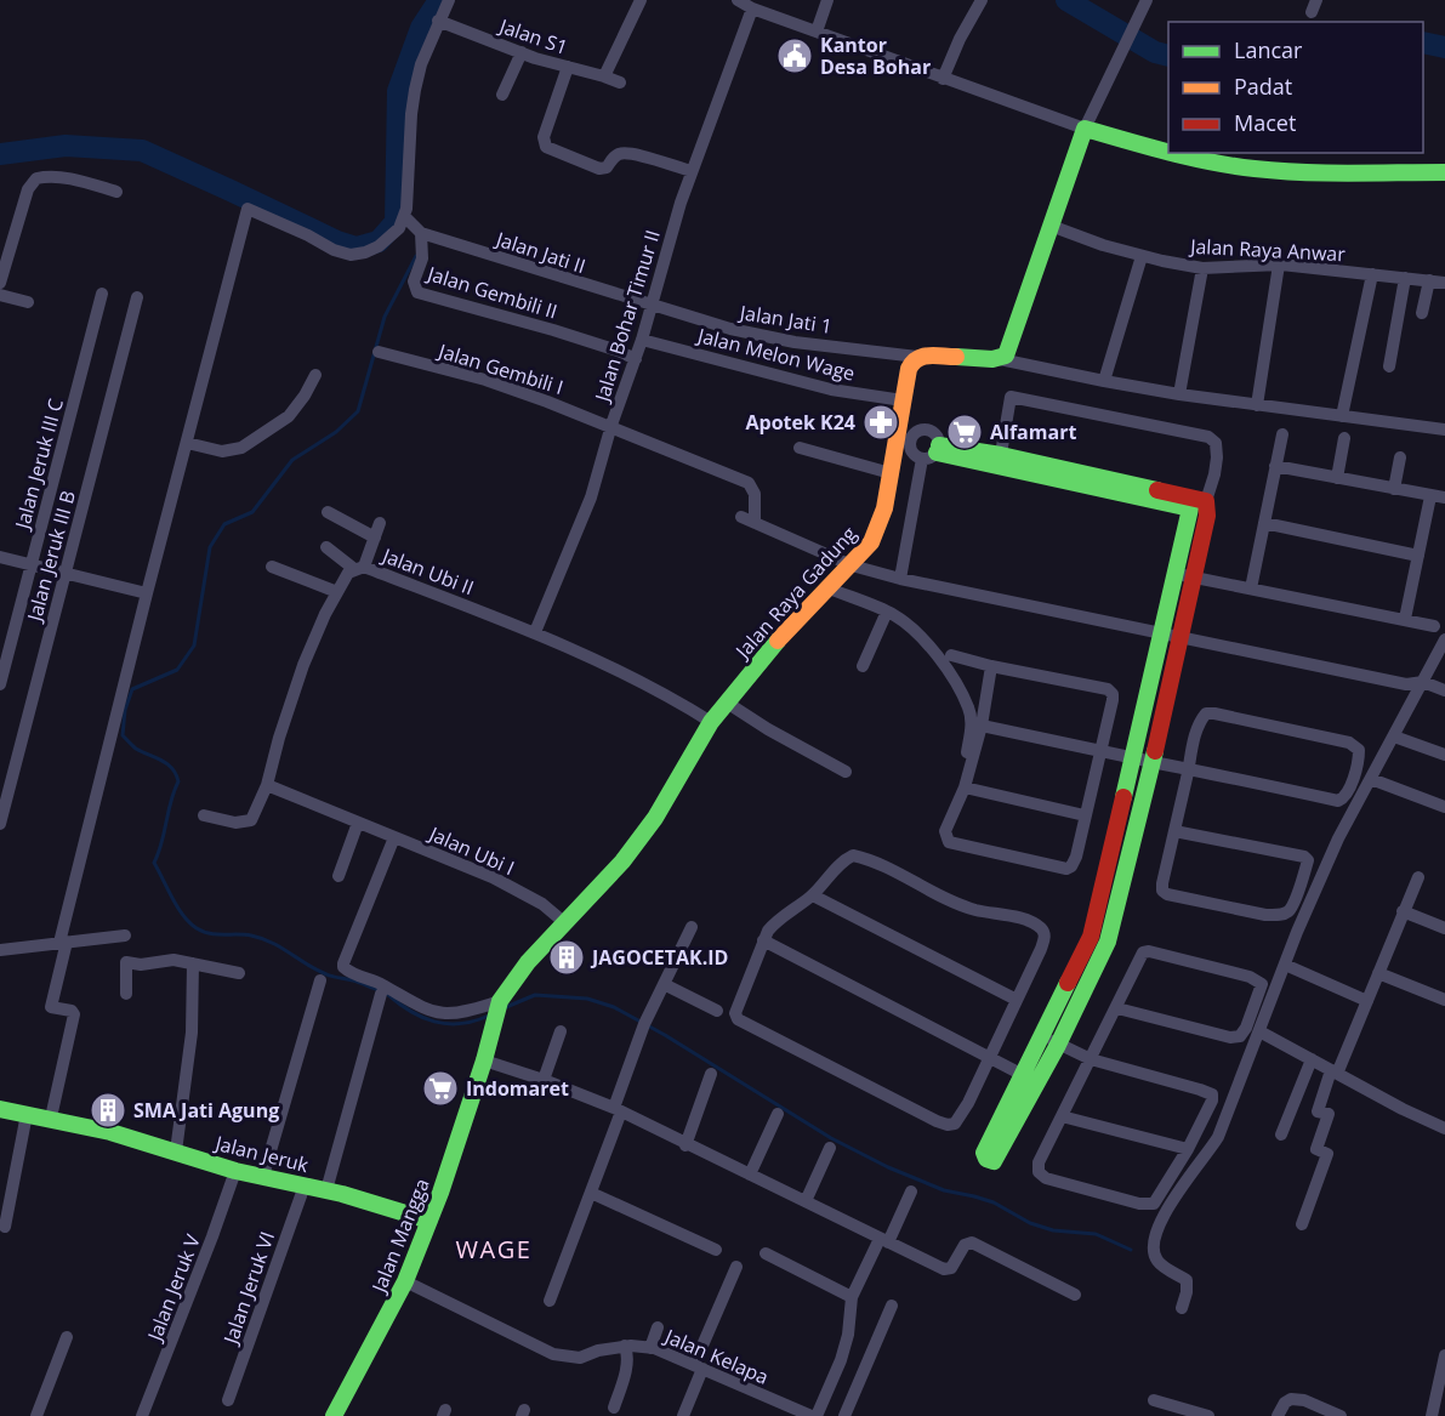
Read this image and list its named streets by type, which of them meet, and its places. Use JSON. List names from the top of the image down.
{
  "streets": {
    "street": [
      "Jalan S1",
      "Jalan Raya Anwar",
      "Jalan Jati II",
      "Jalan Gembili II",
      "Jalan Bohar Timur II",
      "Jalan Jati 1",
      "Jalan Melon Wage",
      "Jalan Gembili I",
      "Jalan Jeruk III C",
      "Jalan Jeruk III B",
      "Jalan Ubi II",
      "Jalan Raya Gadung",
      "Jalan Ubi I",
      "Jalan Jeruk",
      "Jalan Mangga",
      "Jalan Jeruk V",
      "Jalan Jeruk VI",
      "Jalan Kelapa"
    ]
  },
  "crossings": [
    ["Jalan Jati II", "Jalan Gembili II"],
    ["Jalan Jati II", "Jalan Bohar Timur II"],
    ["Jalan Jati II", "Jalan Jati 1"],
    ["Jalan Gembili II", "Jalan Bohar Timur II"],
    ["Jalan Bohar Timur II", "Jalan Jati 1"],
    ["Jalan Bohar Timur II", "Jalan Melon Wage"],
    ["Jalan Bohar Timur II", "Jalan Gembili I"],
    ["Jalan Bohar Timur II", "Jalan Ubi II"],
    ["Jalan Jati 1", "Jalan Raya Gadung"],
    ["Jalan Melon Wage", "Jalan Raya Gadung"],
    ["Jalan Ubi II", "Jalan Raya Gadung"],
    ["Jalan Raya Gadung", "Jalan Ubi I"],
    ["Jalan Raya Gadung", "Jalan Mangga"],
    ["Jalan Jeruk", "Jalan Mangga"],
    ["Jalan Jeruk", "Jalan Jeruk V"],
    ["Jalan Jeruk", "Jalan Jeruk VI"],
    ["Jalan Mangga", "Jalan Kelapa"]
  ],
  "districts": ["WAGE"],
  "places": {
    "public building": ["Kantor Desa Bohar"],
    "pharmacy": ["Apotek K24"],
    "supermarket": ["Alfamart", "Indomaret"],
    "building": ["JAGOCETAK.ID", "SMA Jati Agung"]
  },
  "legend": ["Lancar", "Padat", "Macet"]
}
